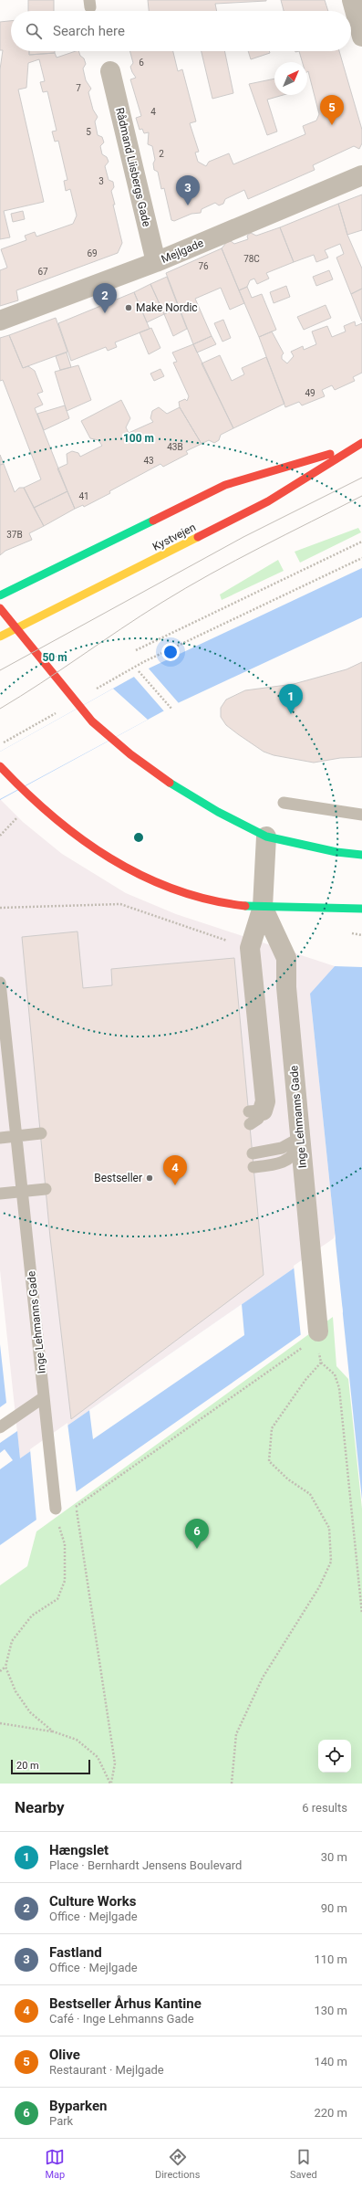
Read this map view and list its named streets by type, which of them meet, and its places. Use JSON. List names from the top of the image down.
{
  "streets": {
    "street": [
      "Rådmand Liisbergs Gade",
      "Mejlgade",
      "Kystvejen",
      "Inge Lehmanns Gade"
    ]
  },
  "crossings": [
    ["Rådmand Liisbergs Gade", "Mejlgade"]
  ],
  "places": ["Make Nordic", "Bestseller"],
  "house_numbers": [
    "6",
    "7",
    "4",
    "5",
    "2",
    "3",
    "69",
    "78C",
    "76",
    "67",
    "49",
    "43B",
    "43",
    "41",
    "37B"
  ],
  "scale_bar": "20 m",
  "north": "top right",
  "page": {
    "search": "Search here",
    "pins": [
      "5",
      "3",
      "2",
      "1",
      "4",
      "6"
    ],
    "scale": "20 m",
    "heading": ["Nearby", "6 results"],
    "list": [
      {
        "mark": "1",
        "name": "Hængslet",
        "note": "Place · Bernhardt Jensens Boulevard",
        "value": "30 m"
      },
      {
        "mark": "2",
        "name": "Culture Works",
        "note": "Office · Mejlgade",
        "value": "90 m"
      },
      {
        "mark": "3",
        "name": "Fastland",
        "note": "Office · Mejlgade",
        "value": "110 m"
      },
      {
        "mark": "4",
        "name": "Bestseller Århus Kantine",
        "note": "Café · Inge Lehmanns Gade",
        "value": "130 m"
      },
      {
        "mark": "5",
        "name": "Olive",
        "note": "Restaurant · Mejlgade",
        "value": "140 m"
      },
      {
        "mark": "6",
        "name": "Byparken",
        "note": "Park",
        "value": "220 m"
      }
    ],
    "nav": ["Map", "Directions", "Saved"]
  },
  "rings": ["100 m", "50 m"]
}
